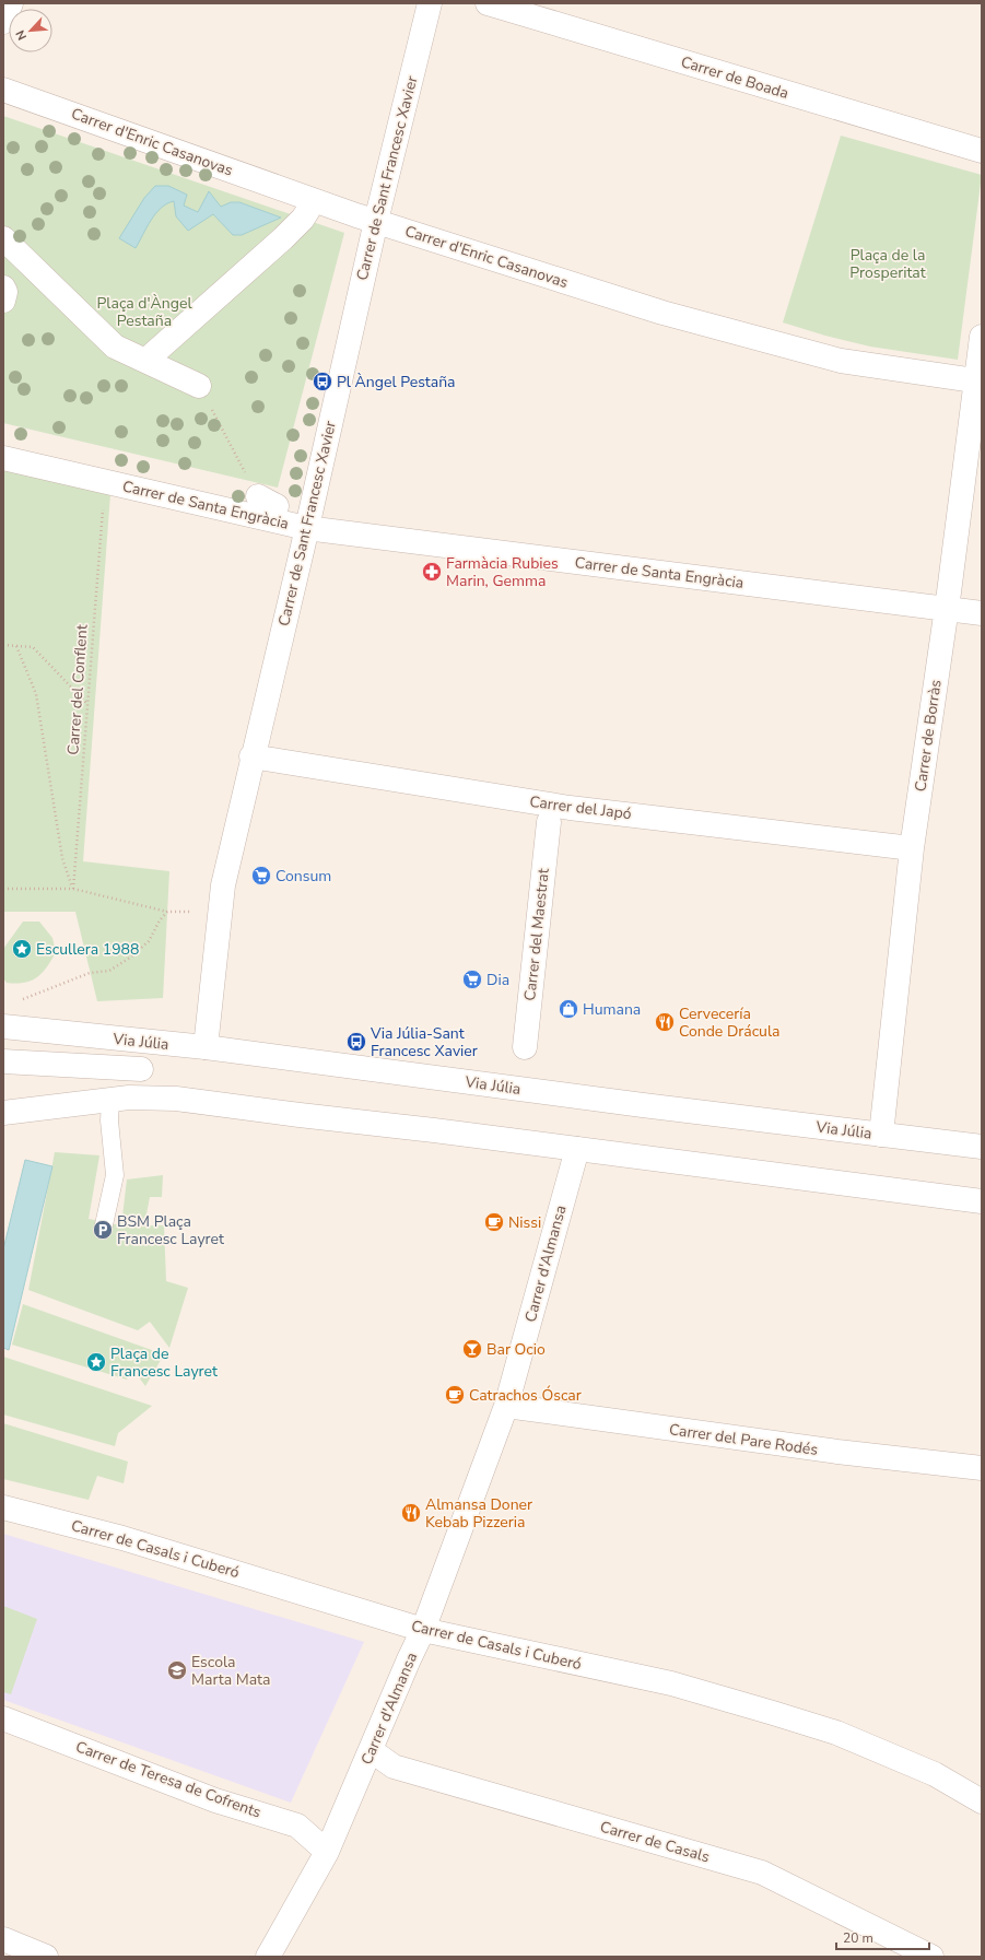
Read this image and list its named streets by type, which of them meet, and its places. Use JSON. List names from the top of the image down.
{
  "streets": {
    "street": [
      "Carrer de Boada",
      "Carrer d'Enric Casanovas",
      "Carrer de Sant Francesc Xavier",
      "Carrer de Santa Engràcia",
      "Carrer de Borràs",
      "Carrer del Japó",
      "Carrer del Maestrat",
      "Via Júlia",
      "Carrer d'Almansa",
      "Carrer del Pare Rodés",
      "Carrer de Casals i Cuberó",
      "Carrer de Teresa de Cofrents",
      "Carrer de Casals"
    ],
    "path": ["Carrer del Conflent"]
  },
  "crossings": [
    ["Carrer d'Enric Casanovas", "Carrer de Sant Francesc Xavier"],
    ["Carrer d'Enric Casanovas", "Carrer de Borràs"],
    ["Carrer de Sant Francesc Xavier", "Carrer de Santa Engràcia"],
    ["Carrer de Sant Francesc Xavier", "Carrer del Japó"],
    ["Carrer de Sant Francesc Xavier", "Via Júlia"],
    ["Carrer de Santa Engràcia", "Carrer de Borràs"],
    ["Carrer de Borràs", "Carrer del Japó"],
    ["Carrer de Borràs", "Via Júlia"],
    ["Carrer d'Almansa", "Carrer del Pare Rodés"],
    ["Carrer d'Almansa", "Carrer de Casals i Cuberó"],
    ["Carrer d'Almansa", "Carrer de Teresa de Cofrents"],
    ["Carrer d'Almansa", "Carrer de Casals"]
  ],
  "parks": ["Plaça de la Prosperitat", "Plaça d'Àngel Pestaña"],
  "places": {
    "bus stop": ["Pl Àngel Pestaña", "Via Júlia-Sant Francesc Xavier"],
    "pharmacy": ["Farmàcia Rubies Marin, Gemma"],
    "supermarket": ["Consum", "Dia"],
    "place": ["Escullera 1988", "Plaça de Francesc Layret"],
    "shop": ["Humana"],
    "restaurant": ["Cervecería Conde Drácula", "Almansa Doner Kebab Pizzeria"],
    "cafe": ["Nissi", "Catrachos Óscar"],
    "parking": ["BSM Plaça Francesc Layret"],
    "bar": ["Bar Ocio"],
    "school or university": ["Escola Marta Mata"]
  },
  "scale_bar": "20 m",
  "north": "bottom left"
}
